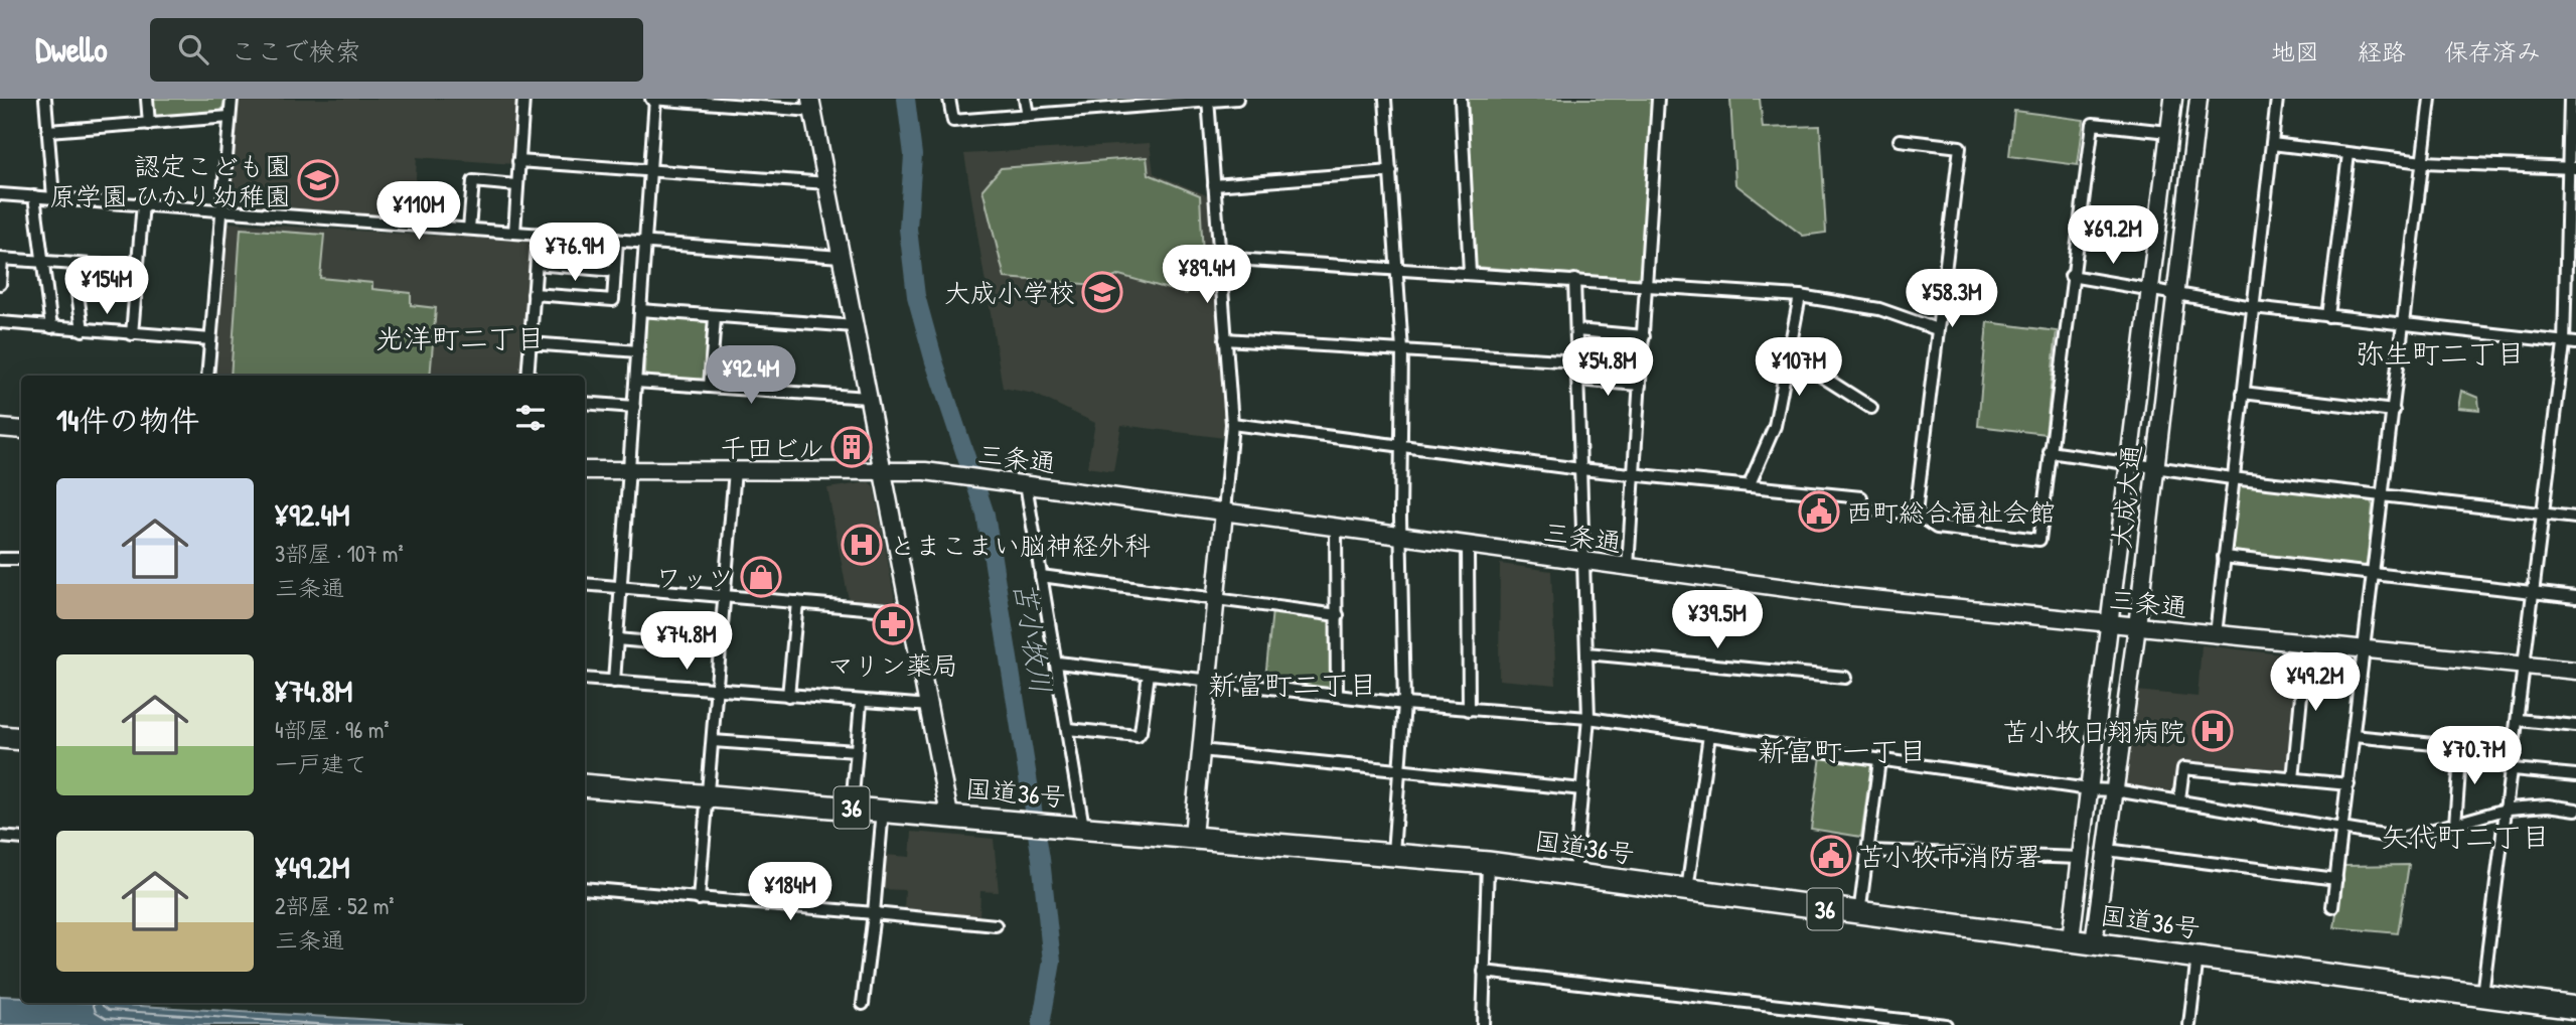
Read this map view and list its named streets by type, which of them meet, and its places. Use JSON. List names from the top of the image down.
{
  "streets": {
    "highway": ["国道36号", "36"],
    "street": ["三条通", "大成大通"]
  },
  "crossings": [
    ["三条通", "大成大通"],
    ["大成大通", "国道36号"]
  ],
  "districts": [
    "光洋町二丁目",
    "弥生町二丁目",
    "新富町二丁目",
    "新富町一丁目",
    "矢代町二丁目"
  ],
  "water": ["苫小牧川"],
  "places": {
    "school or university": ["認定こども園 原学園 ひかり幼稚園", "大成小学校"],
    "building": ["千田ビル"],
    "public building": ["西町総合福祉会館", "苫小牧市消防署"],
    "hospital": ["とまこまい脳神経外科", "苫小牧日翔病院"],
    "shop": ["ワッツ"],
    "pharmacy": ["マリン薬局"]
  },
  "page": {
    "header": "Dwello",
    "search": "ここで検索",
    "nav": ["地図", "経路", "保存済み"],
    "price": [
      "¥110M",
      "¥69.2M",
      "¥76.9M",
      "¥89.4M",
      "¥154M",
      "¥58.3M",
      "¥54.8M",
      "¥107M",
      "¥92.4M",
      "¥39.5M",
      "¥74.8M",
      "¥49.2M",
      "¥70.7M",
      "¥184M"
    ],
    "heading": "14件の物件",
    "list": [
      {
        "name": "¥92.4M",
        "note": "3部屋 · 107 m² · 三条通"
      },
      {
        "name": "¥74.8M",
        "note": "4部屋 · 96 m² · 一戸建て"
      },
      {
        "name": "¥49.2M",
        "note": "2部屋 · 52 m² · 三条通"
      }
    ]
  }
}
